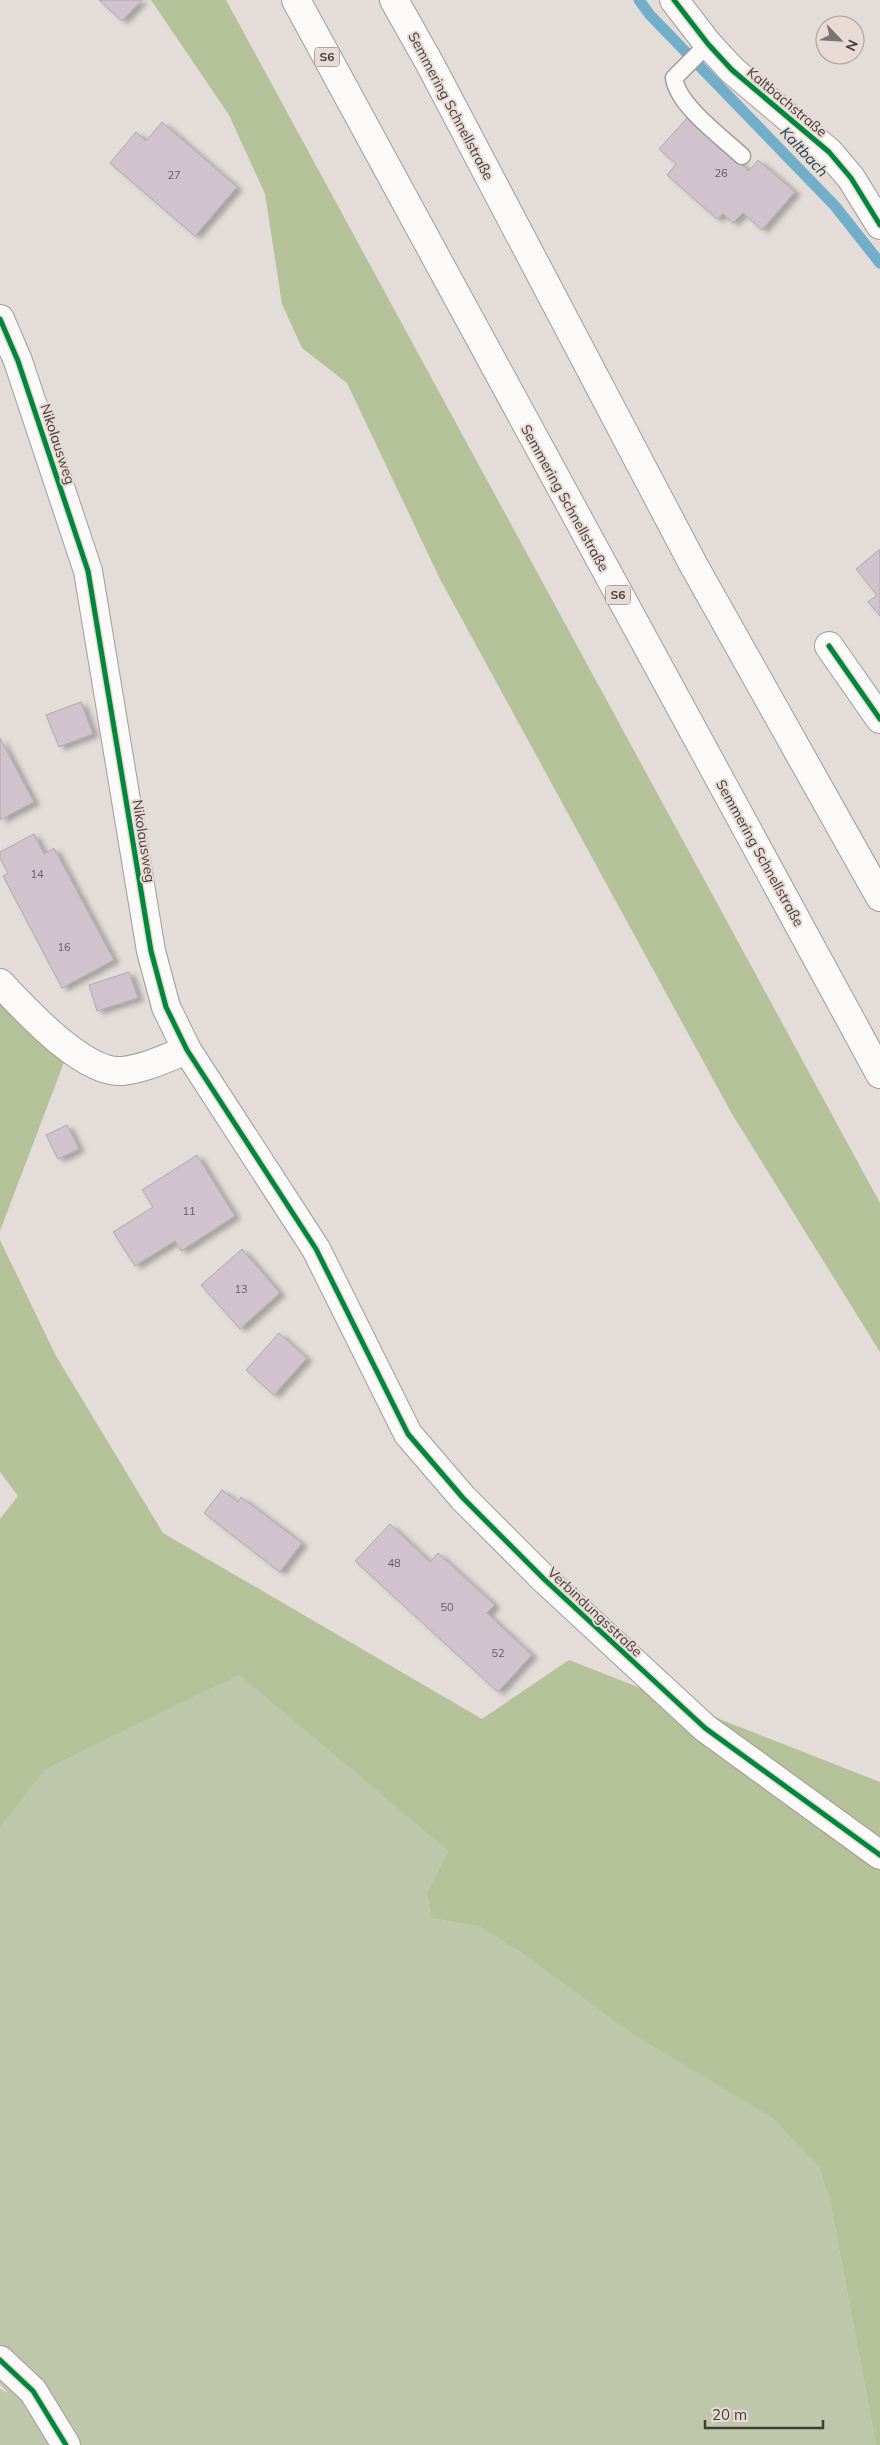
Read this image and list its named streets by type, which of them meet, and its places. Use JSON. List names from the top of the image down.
{
  "streets": {
    "main road": [
      "S6",
      "Kaltbachstraße",
      "Semmering Schnellstraße",
      "Nikolausweg",
      "Verbindungsstraße"
    ]
  },
  "crossings": [
    ["Nikolausweg", "Verbindungsstraße"]
  ],
  "water": ["Kaltbach"],
  "house_numbers": [
    "26",
    "27",
    "14",
    "16",
    "11",
    "13",
    "48",
    "50",
    "52"
  ],
  "scale_bar": "20 m",
  "north": "bottom right"
}
